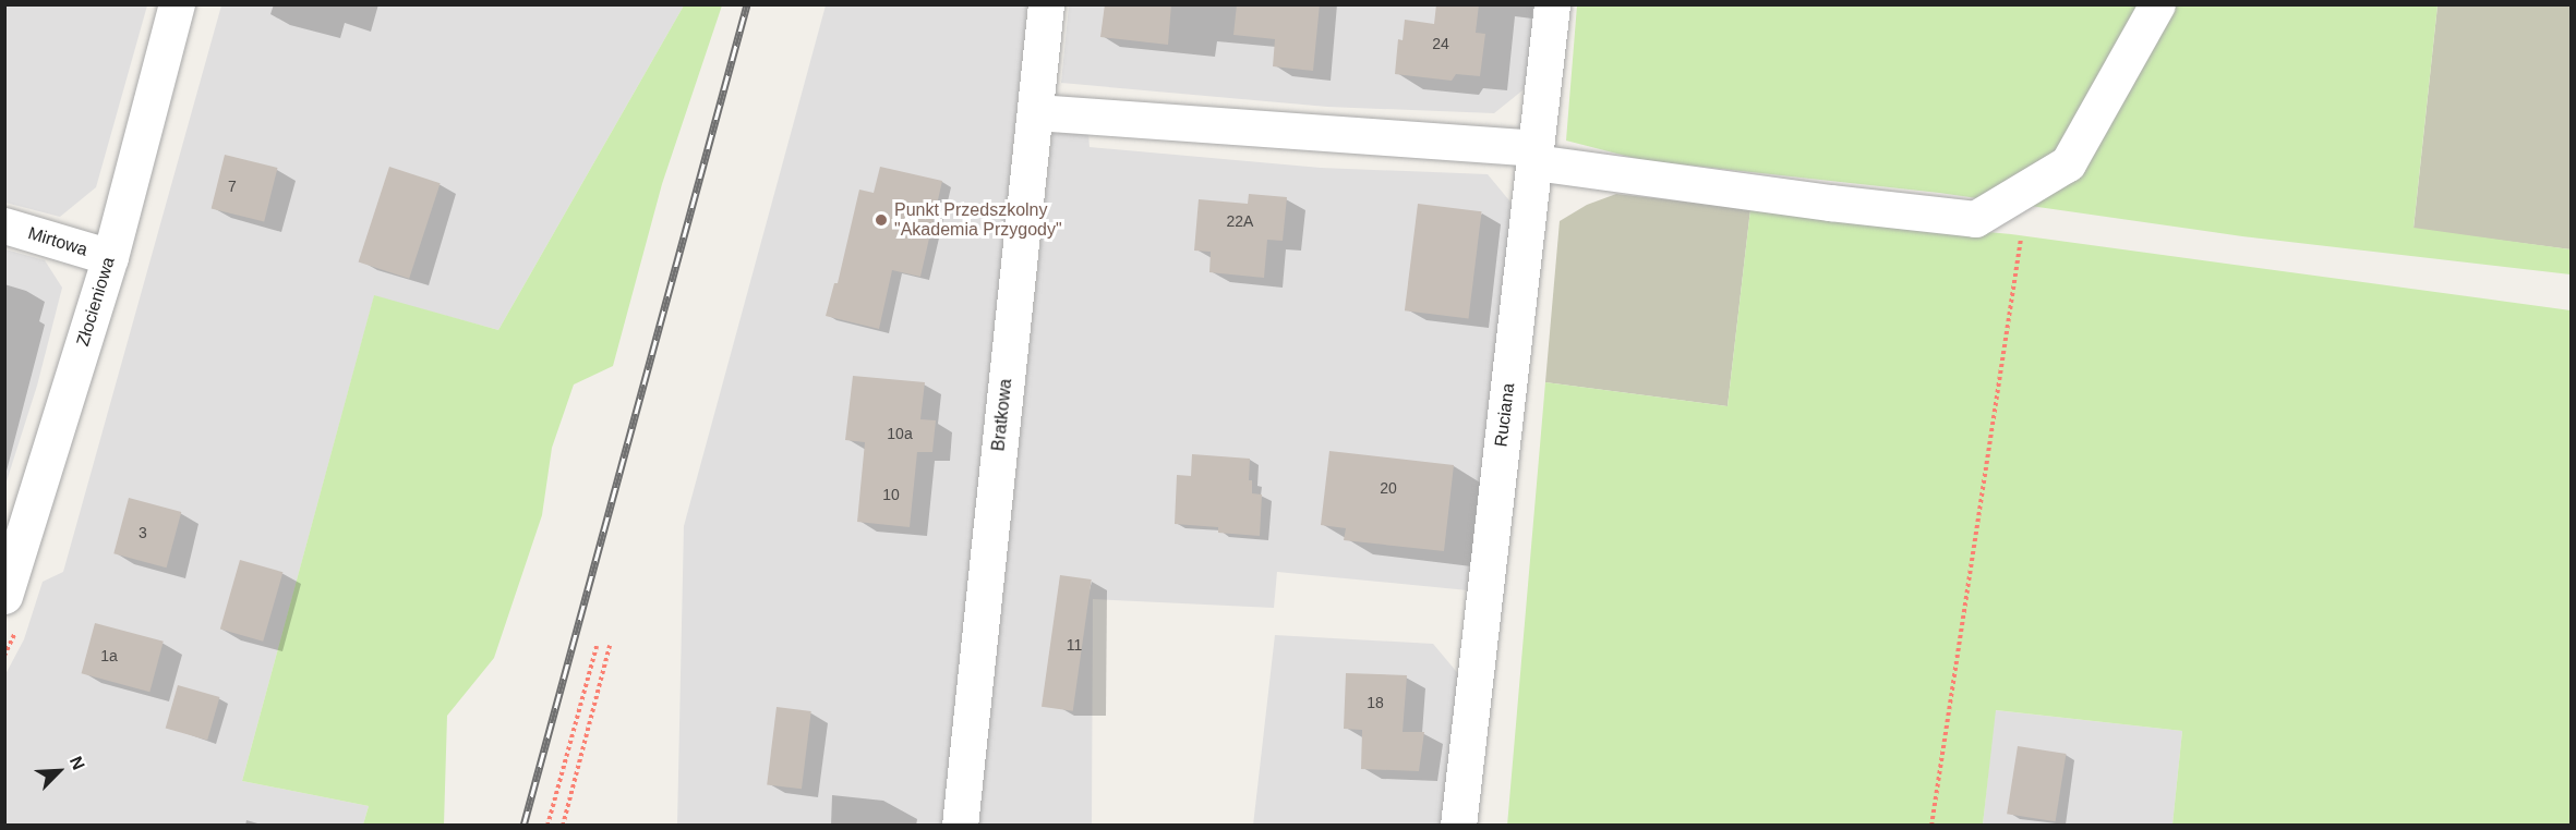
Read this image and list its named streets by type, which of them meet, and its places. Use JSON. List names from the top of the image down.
{
  "streets": {
    "street": [
      "Mirtowa",
      "Złocieniowa",
      "Bratkowa",
      "Ruciana"
    ]
  },
  "crossings": [
    ["Mirtowa", "Złocieniowa"]
  ],
  "places": ["Punkt Przedszkolny \"Akademia Przygody\""],
  "house_numbers": [
    "24",
    "7",
    "22A",
    "10a",
    "20",
    "10",
    "3",
    "11",
    "1a",
    "18"
  ],
  "north": "top right"
}
